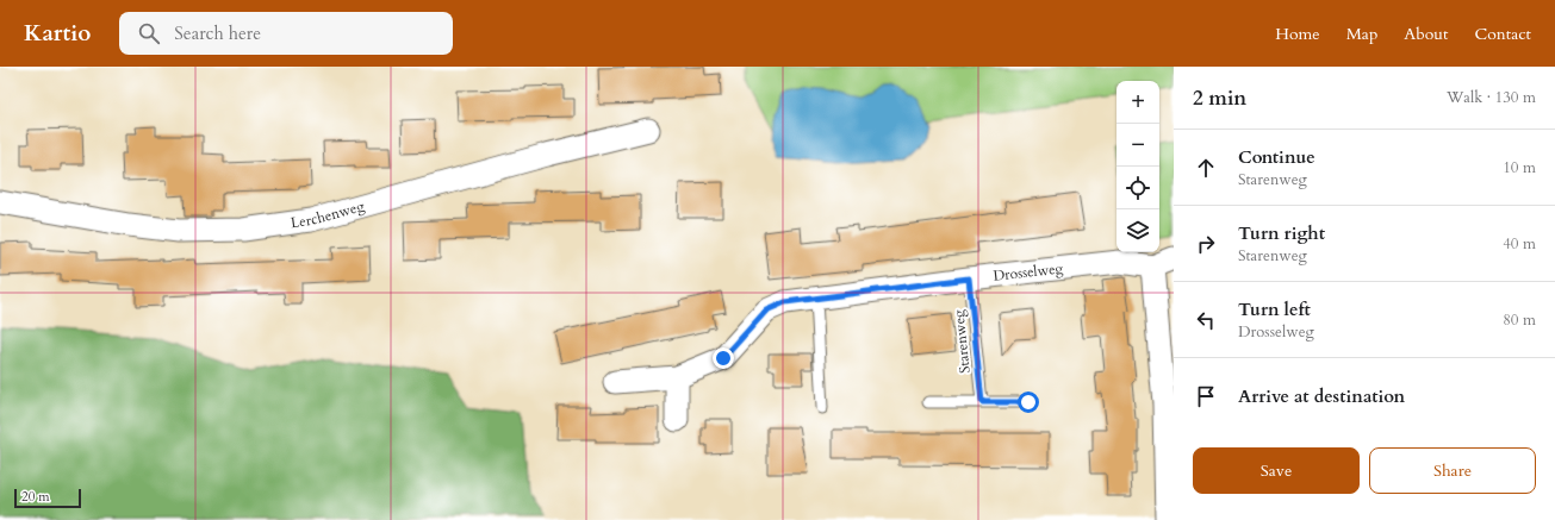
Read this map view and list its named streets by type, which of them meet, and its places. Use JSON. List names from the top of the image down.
{
  "streets": {
    "street": ["Lerchenweg", "Drosselweg"],
    "lane": ["Starenweg"]
  },
  "crossings": [
    ["Drosselweg", "Starenweg"]
  ],
  "scale_bar": "20 m",
  "page": {
    "header": "Kartio",
    "search": "Search here",
    "nav": [
      "Home",
      "Map",
      "About",
      "Contact"
    ],
    "heading": ["2 min", "Walk · 130 m"],
    "map_buttons": ["+", "−"],
    "list": [
      ["Continue", "Starenweg", "10 m"],
      ["Turn right", "Starenweg", "40 m"],
      ["Turn left", "Drosselweg", "80 m"],
      "Arrive at destination"
    ],
    "buttons": ["Save", "Share"],
    "scale": "20 m"
  }
}
